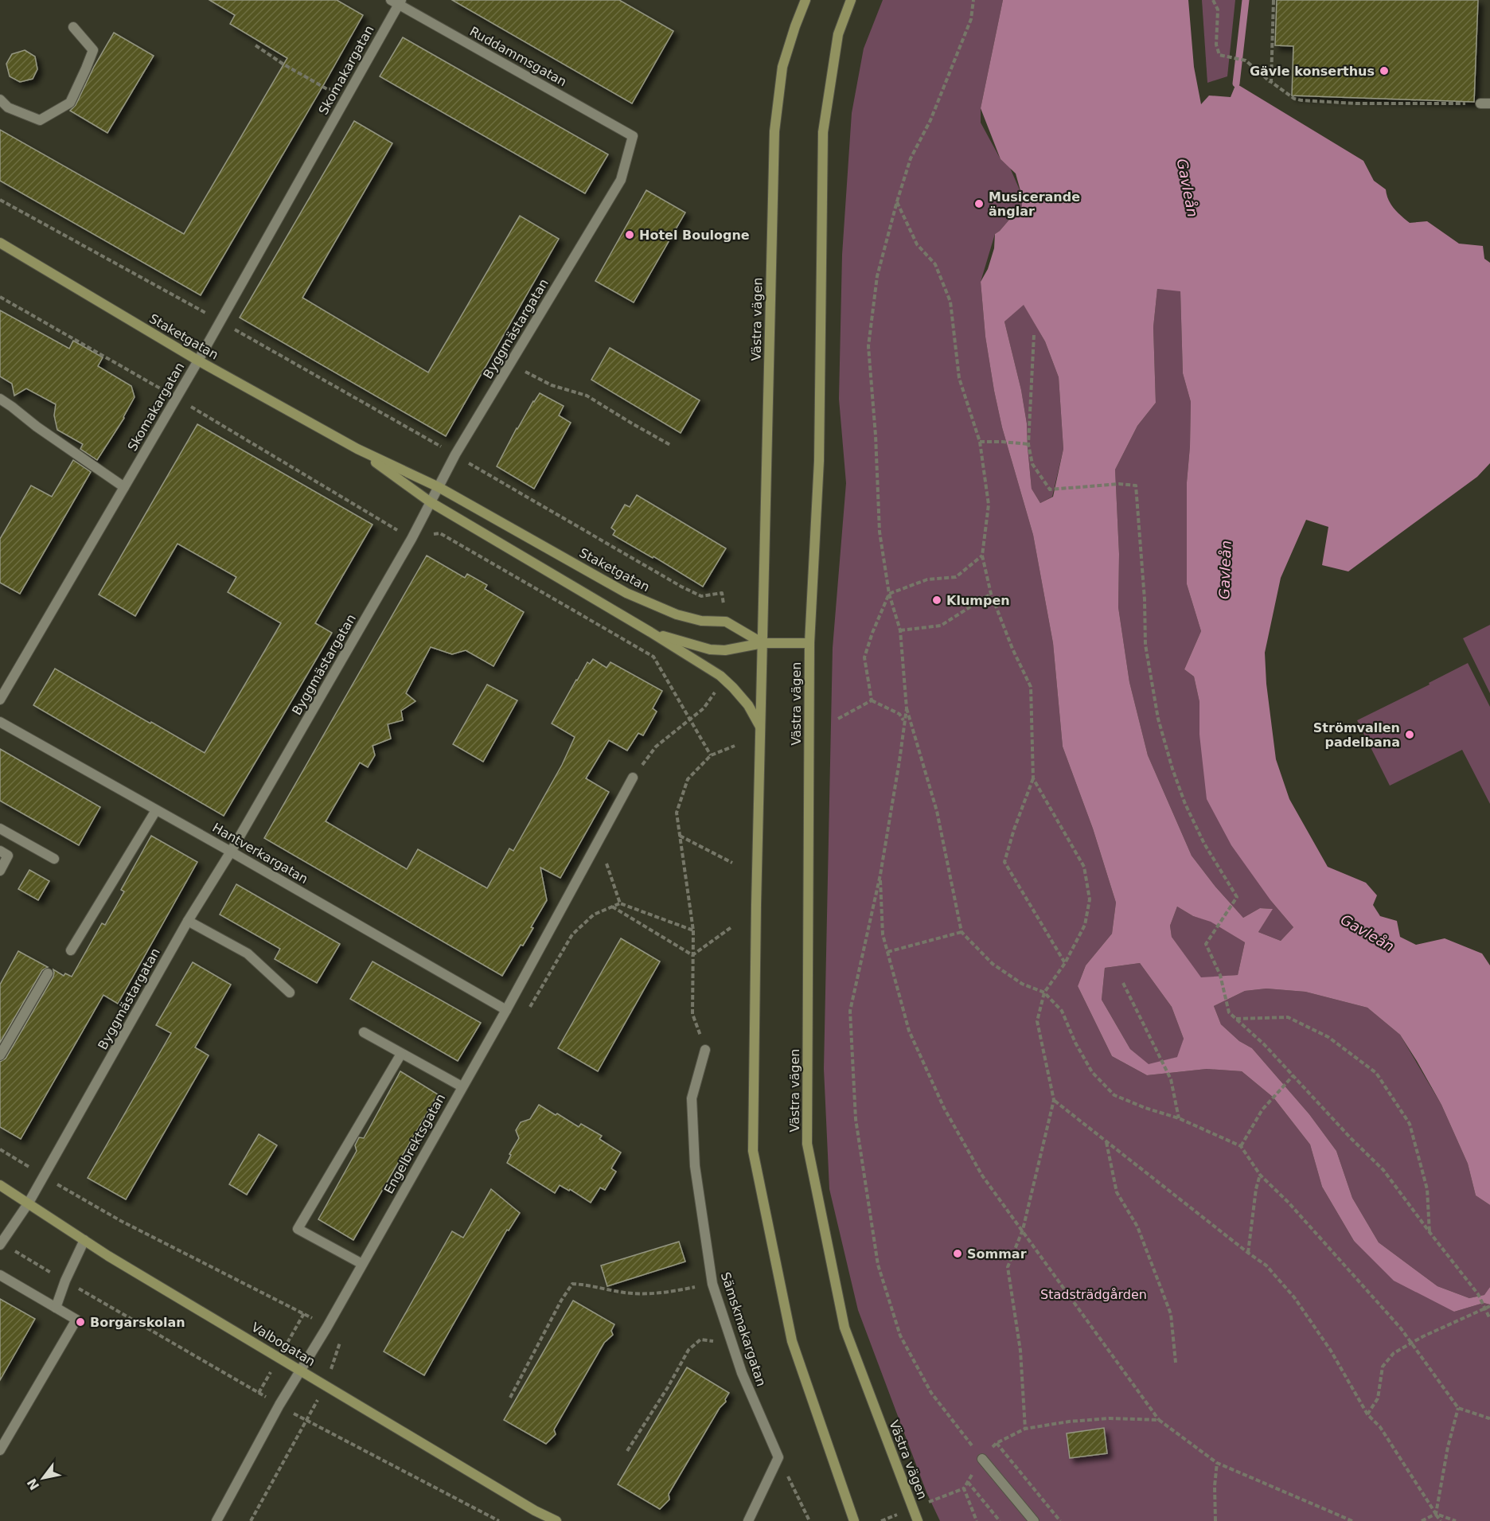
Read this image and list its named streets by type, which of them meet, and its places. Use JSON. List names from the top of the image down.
{
  "streets": {
    "main road": ["Västra vägen", "Staketgatan", "Valbogatan"],
    "street": [
      "Ruddammsgatan",
      "Skomakargatan",
      "Byggmästargatan",
      "Hantverkargatan",
      "Engelbrektsgatan",
      "Sämskmakargatan"
    ]
  },
  "crossings": [
    ["Ruddammsgatan", "Skomakargatan"],
    ["Ruddammsgatan", "Byggmästargatan"],
    ["Skomakargatan", "Staketgatan"],
    ["Västra vägen", "Staketgatan"],
    ["Byggmästargatan", "Staketgatan"],
    ["Byggmästargatan", "Hantverkargatan"],
    ["Byggmästargatan", "Valbogatan"],
    ["Hantverkargatan", "Engelbrektsgatan"],
    ["Engelbrektsgatan", "Valbogatan"]
  ],
  "water": ["Gavleån"],
  "parks": ["Stadsträdgården"],
  "places": [
    "Gävle konserthus",
    "Musicerande änglar",
    "Hotel Boulogne",
    "Klumpen",
    "Strömvallen padelbana",
    "Sommar",
    "Borgarskolan"
  ],
  "north": "bottom left"
}
